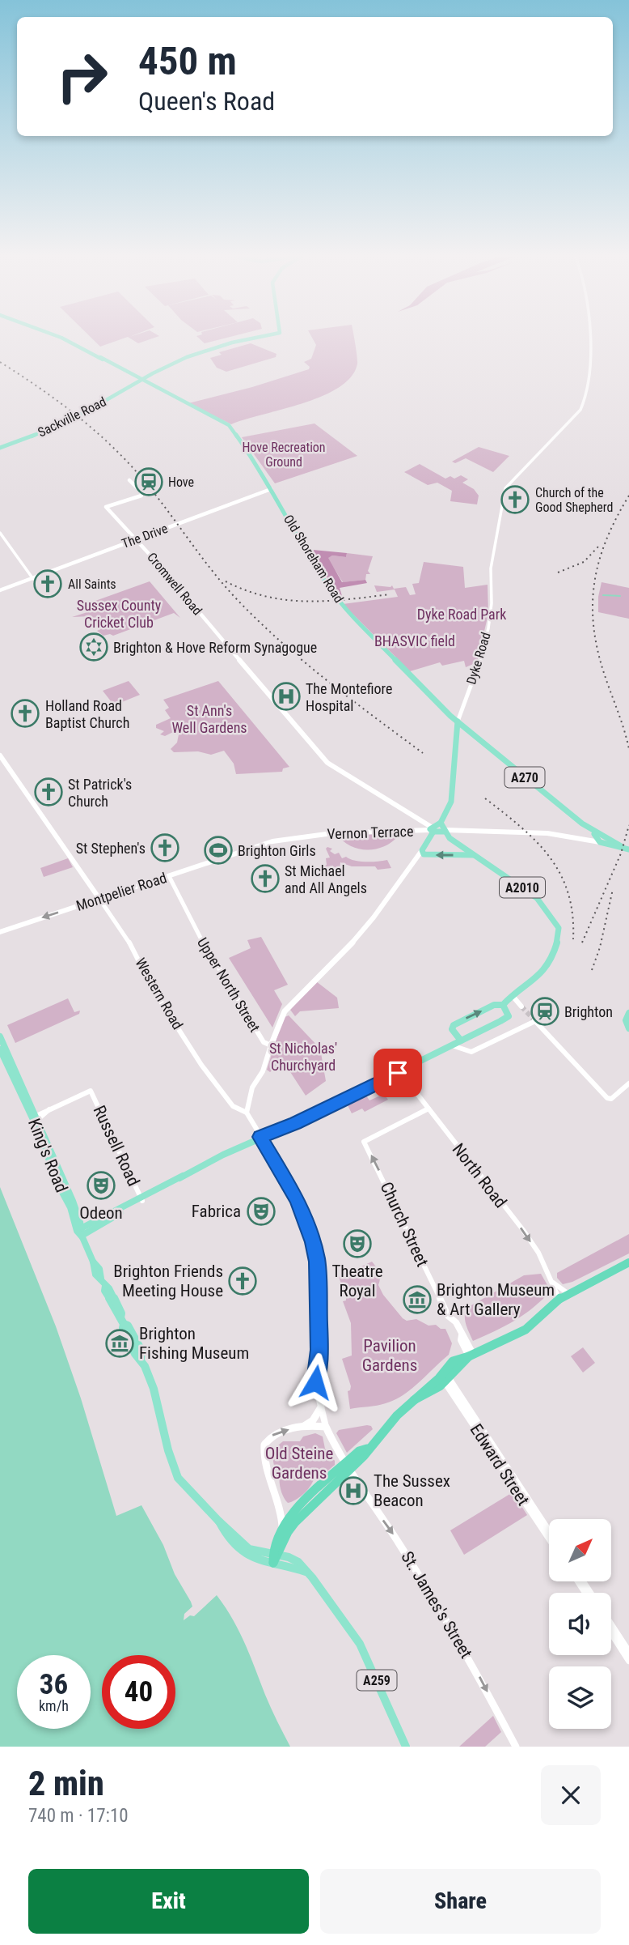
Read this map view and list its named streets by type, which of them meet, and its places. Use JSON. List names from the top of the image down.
{
  "streets": {
    "main road": [
      "Sackville Road",
      "The Drive",
      "Old Shoreham Road",
      "Cromwell Road",
      "Dyke Road",
      "A270",
      "Vernon Terrace",
      "A2010",
      "Montpelier Road",
      "Western Road",
      "King's Road",
      "St. James's Street",
      "A259"
    ],
    "street": [
      "Upper North Street",
      "Russell Road",
      "North Road",
      "Church Street",
      "Edward Street"
    ]
  },
  "crossings": [
    ["Sackville Road", "Old Shoreham Road"],
    ["The Drive", "Old Shoreham Road"],
    ["The Drive", "Cromwell Road"],
    ["Old Shoreham Road", "Dyke Road"],
    ["Old Shoreham Road", "A270"],
    ["Old Shoreham Road", "Vernon Terrace"],
    ["Cromwell Road", "Dyke Road"],
    ["Cromwell Road", "Vernon Terrace"],
    ["Dyke Road", "Vernon Terrace"],
    ["Dyke Road", "A2010"],
    ["Dyke Road", "Upper North Street"],
    ["Dyke Road", "Western Road"],
    ["Vernon Terrace", "Montpelier Road"],
    ["Montpelier Road", "Upper North Street"],
    ["Montpelier Road", "Western Road"],
    ["Russell Road", "King's Road"],
    ["King's Road", "A259"],
    ["North Road", "Church Street"]
  ],
  "one_way": ["Montpelier Road", "North Road", "St. James's Street"],
  "parks": [
    "Hove Recreation Ground",
    "Sussex County Cricket Club",
    "Dyke Road Park",
    "BHASVIC field",
    "St Ann's Well Gardens",
    "St Nicholas' Churchyard",
    "Pavilion Gardens",
    "Old Steine Gardens"
  ],
  "places": {
    "station": ["Hove", "Brighton"],
    "church": [
      "Church of the Good Shepherd",
      "All Saints",
      "Holland Road Baptist Church",
      "St Patrick's Church",
      "St Stephen's",
      "St Michael and All Angels",
      "Brighton Friends Meeting House"
    ],
    "synagogue": ["Brighton & Hove Reform Synagogue"],
    "hospital": ["The Montefiore Hospital", "The Sussex Beacon"],
    "sports": ["Brighton Girls"],
    "theatre": ["Odeon", "Fabrica", "Theatre Royal"],
    "museum": ["Brighton Museum & Art Gallery", "Brighton Fishing Museum"]
  },
  "north": "top right",
  "page": {
    "turn": ["450 m", "Queen's Road"],
    "speed": "36 km/h",
    "limit": "40",
    "heading": ["2 min", "740 m · 17:10"],
    "buttons": ["Exit", "Share"]
  }
}
